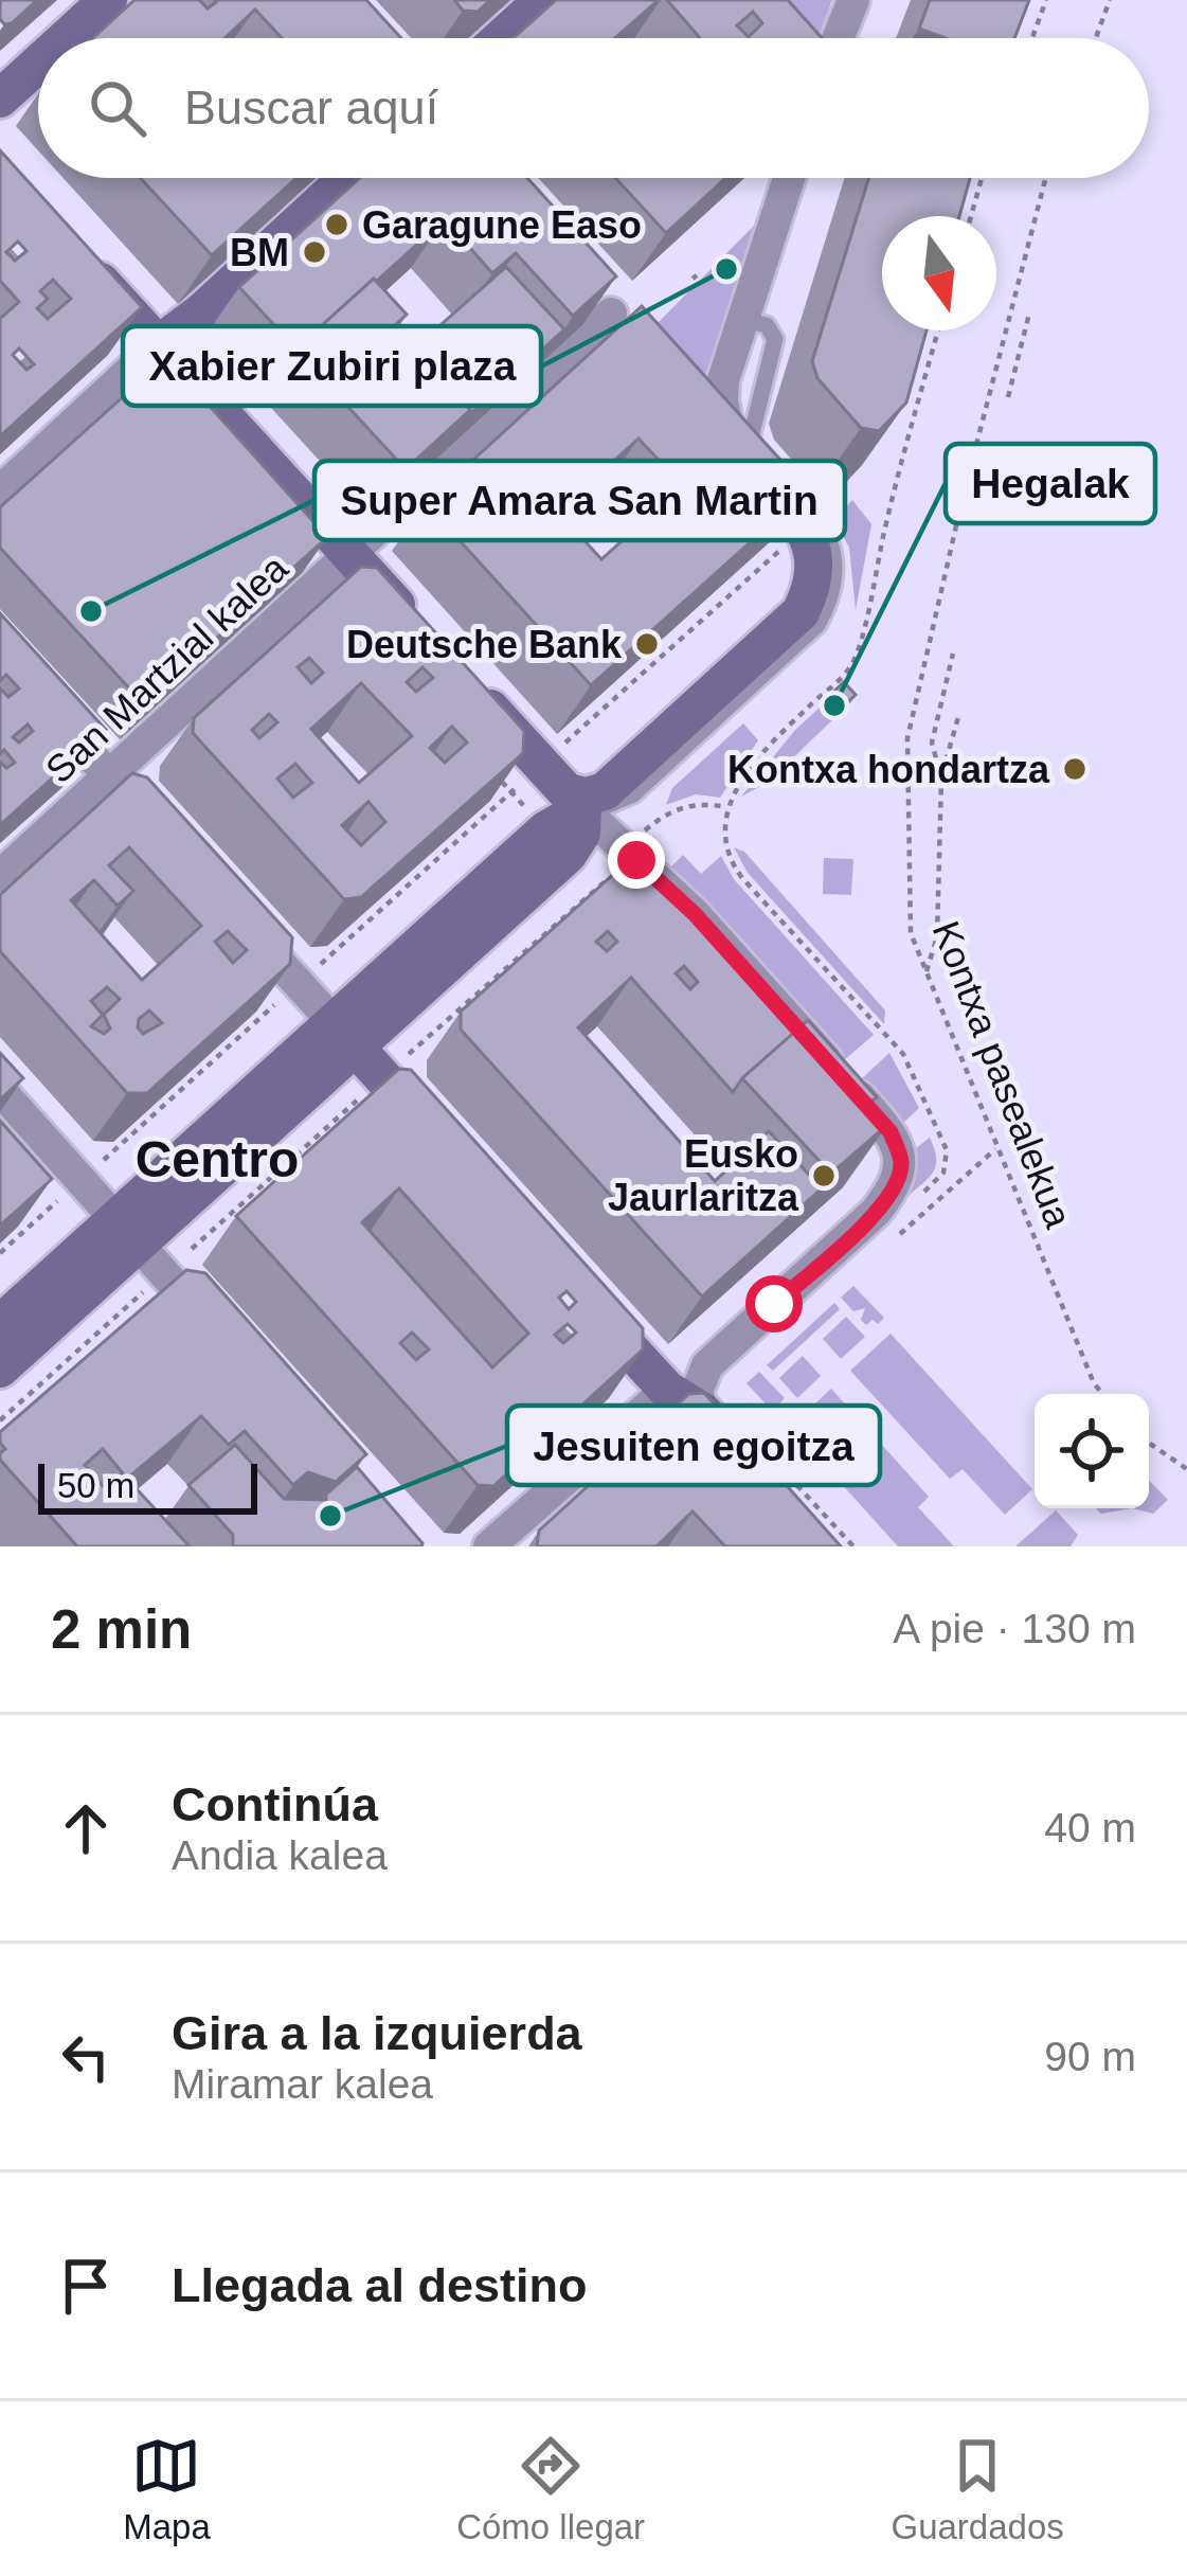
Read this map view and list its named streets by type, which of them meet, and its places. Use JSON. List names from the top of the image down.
{
  "streets": {
    "street": ["San Martzial kalea"],
    "path": ["Kontxa pasealekua"]
  },
  "districts": ["Centro"],
  "places": [
    "Garagune Easo",
    "BM",
    "Xabier Zubiri plaza",
    "Super Amara San Martin",
    "Deutsche Bank",
    "Hegalak",
    "Kontxa hondartza",
    "Eusko Jaurlaritza",
    "Jesuiten egoitza"
  ],
  "scale_bar": "50 m",
  "north": "bottom",
  "page": {
    "search": "Buscar aquí",
    "scale": "50 m",
    "heading": ["2 min", "A pie · 130 m"],
    "list": [
      ["Continúa", "Andia kalea", "40 m"],
      ["Gira a la izquierda", "Miramar kalea", "90 m"],
      "Llegada al destino"
    ],
    "nav": ["Mapa", "Cómo llegar", "Guardados"]
  }
}
